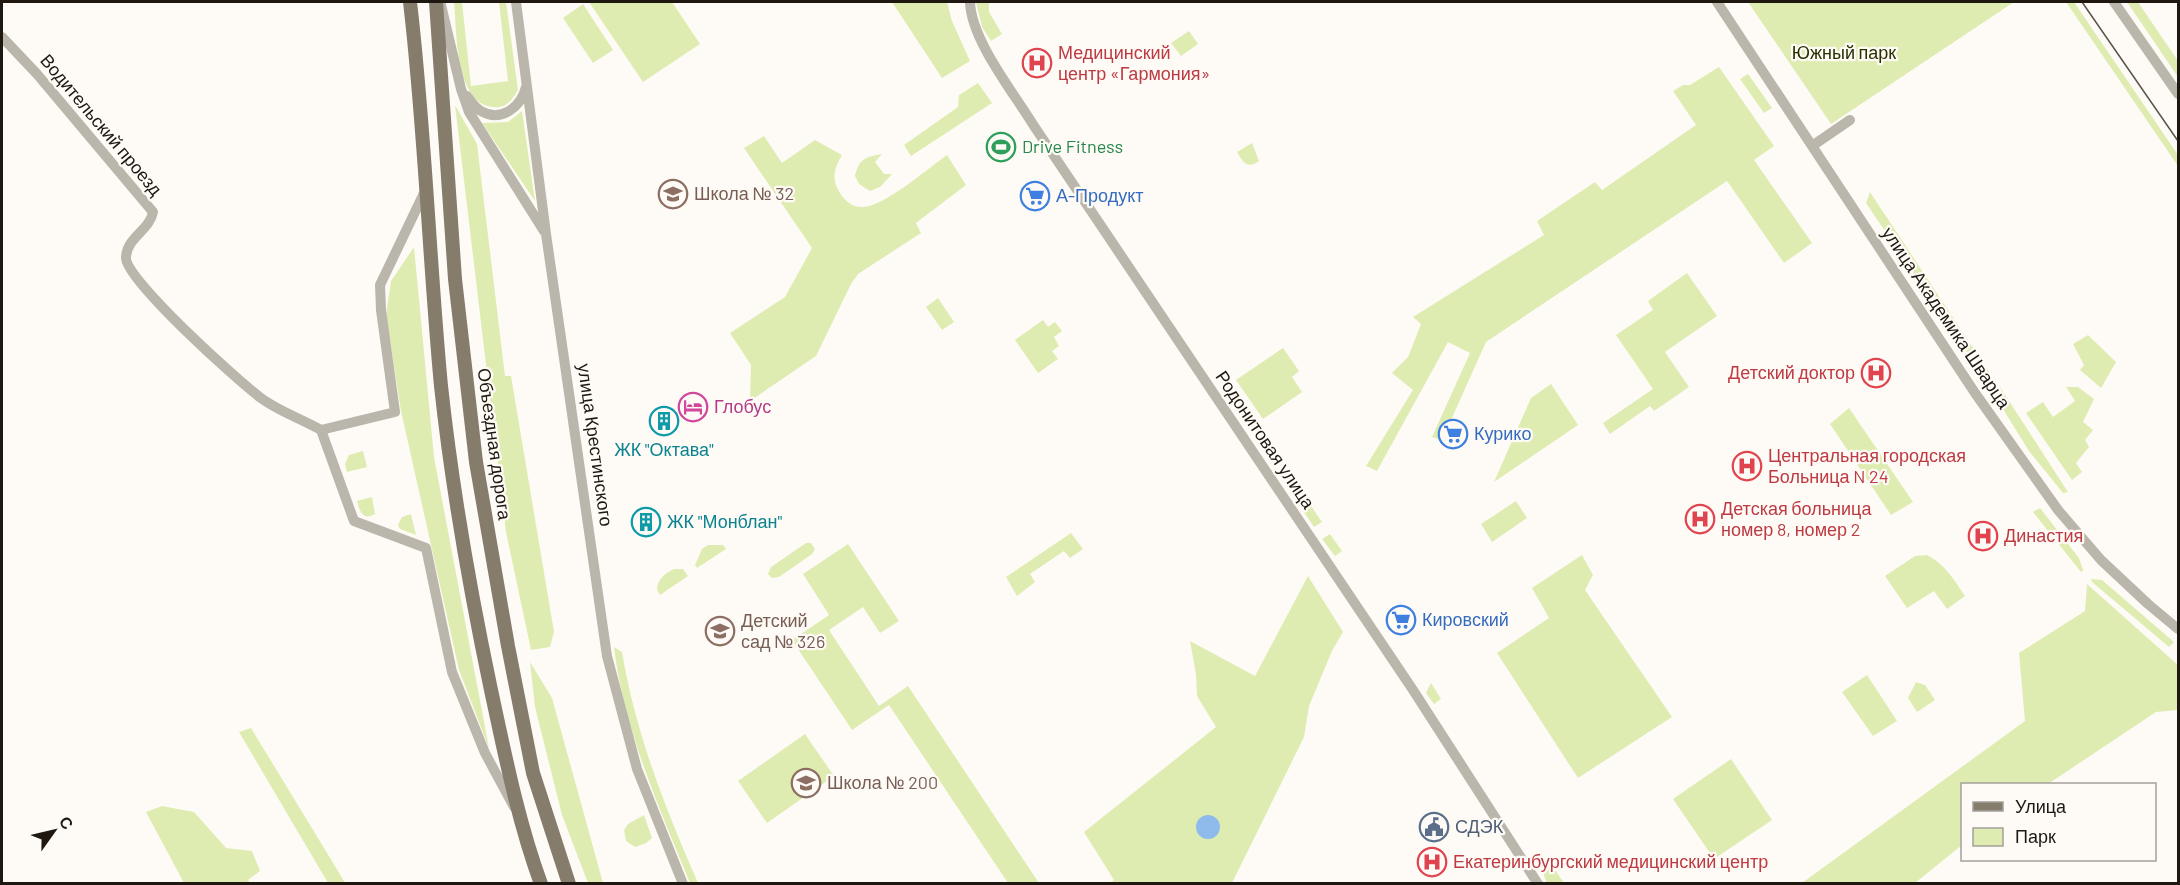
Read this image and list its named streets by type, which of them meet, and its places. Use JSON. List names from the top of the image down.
{
  "streets": {
    "main road": ["Объездная дорога"],
    "street": [
      "Водительский проезд",
      "улица Академика Шварца",
      "Родонитовая улица",
      "улица Крестинского"
    ]
  },
  "parks": ["Южный парк"],
  "places": {
    "hospital": [
      "Медицинский центр «Гармония»",
      "Детский доктор",
      "Центральная городская Больница N 24",
      "Детская больница номер 8, номер 2",
      "Династия",
      "Екатеринбургский медицинский центр"
    ],
    "sports": ["Drive Fitness"],
    "school or university": ["Школа № 32", "Детский сад № 326", "Школа № 200"],
    "supermarket": ["А-Продукт", "Курико", "Кировский"],
    "hotel": ["Глобус"],
    "building": ["ЖК \"Октава\"", "ЖК \"Монблан\""],
    "public building": ["СДЭК"]
  },
  "legend": ["Улица", "Парк"],
  "north": "top right"
}
